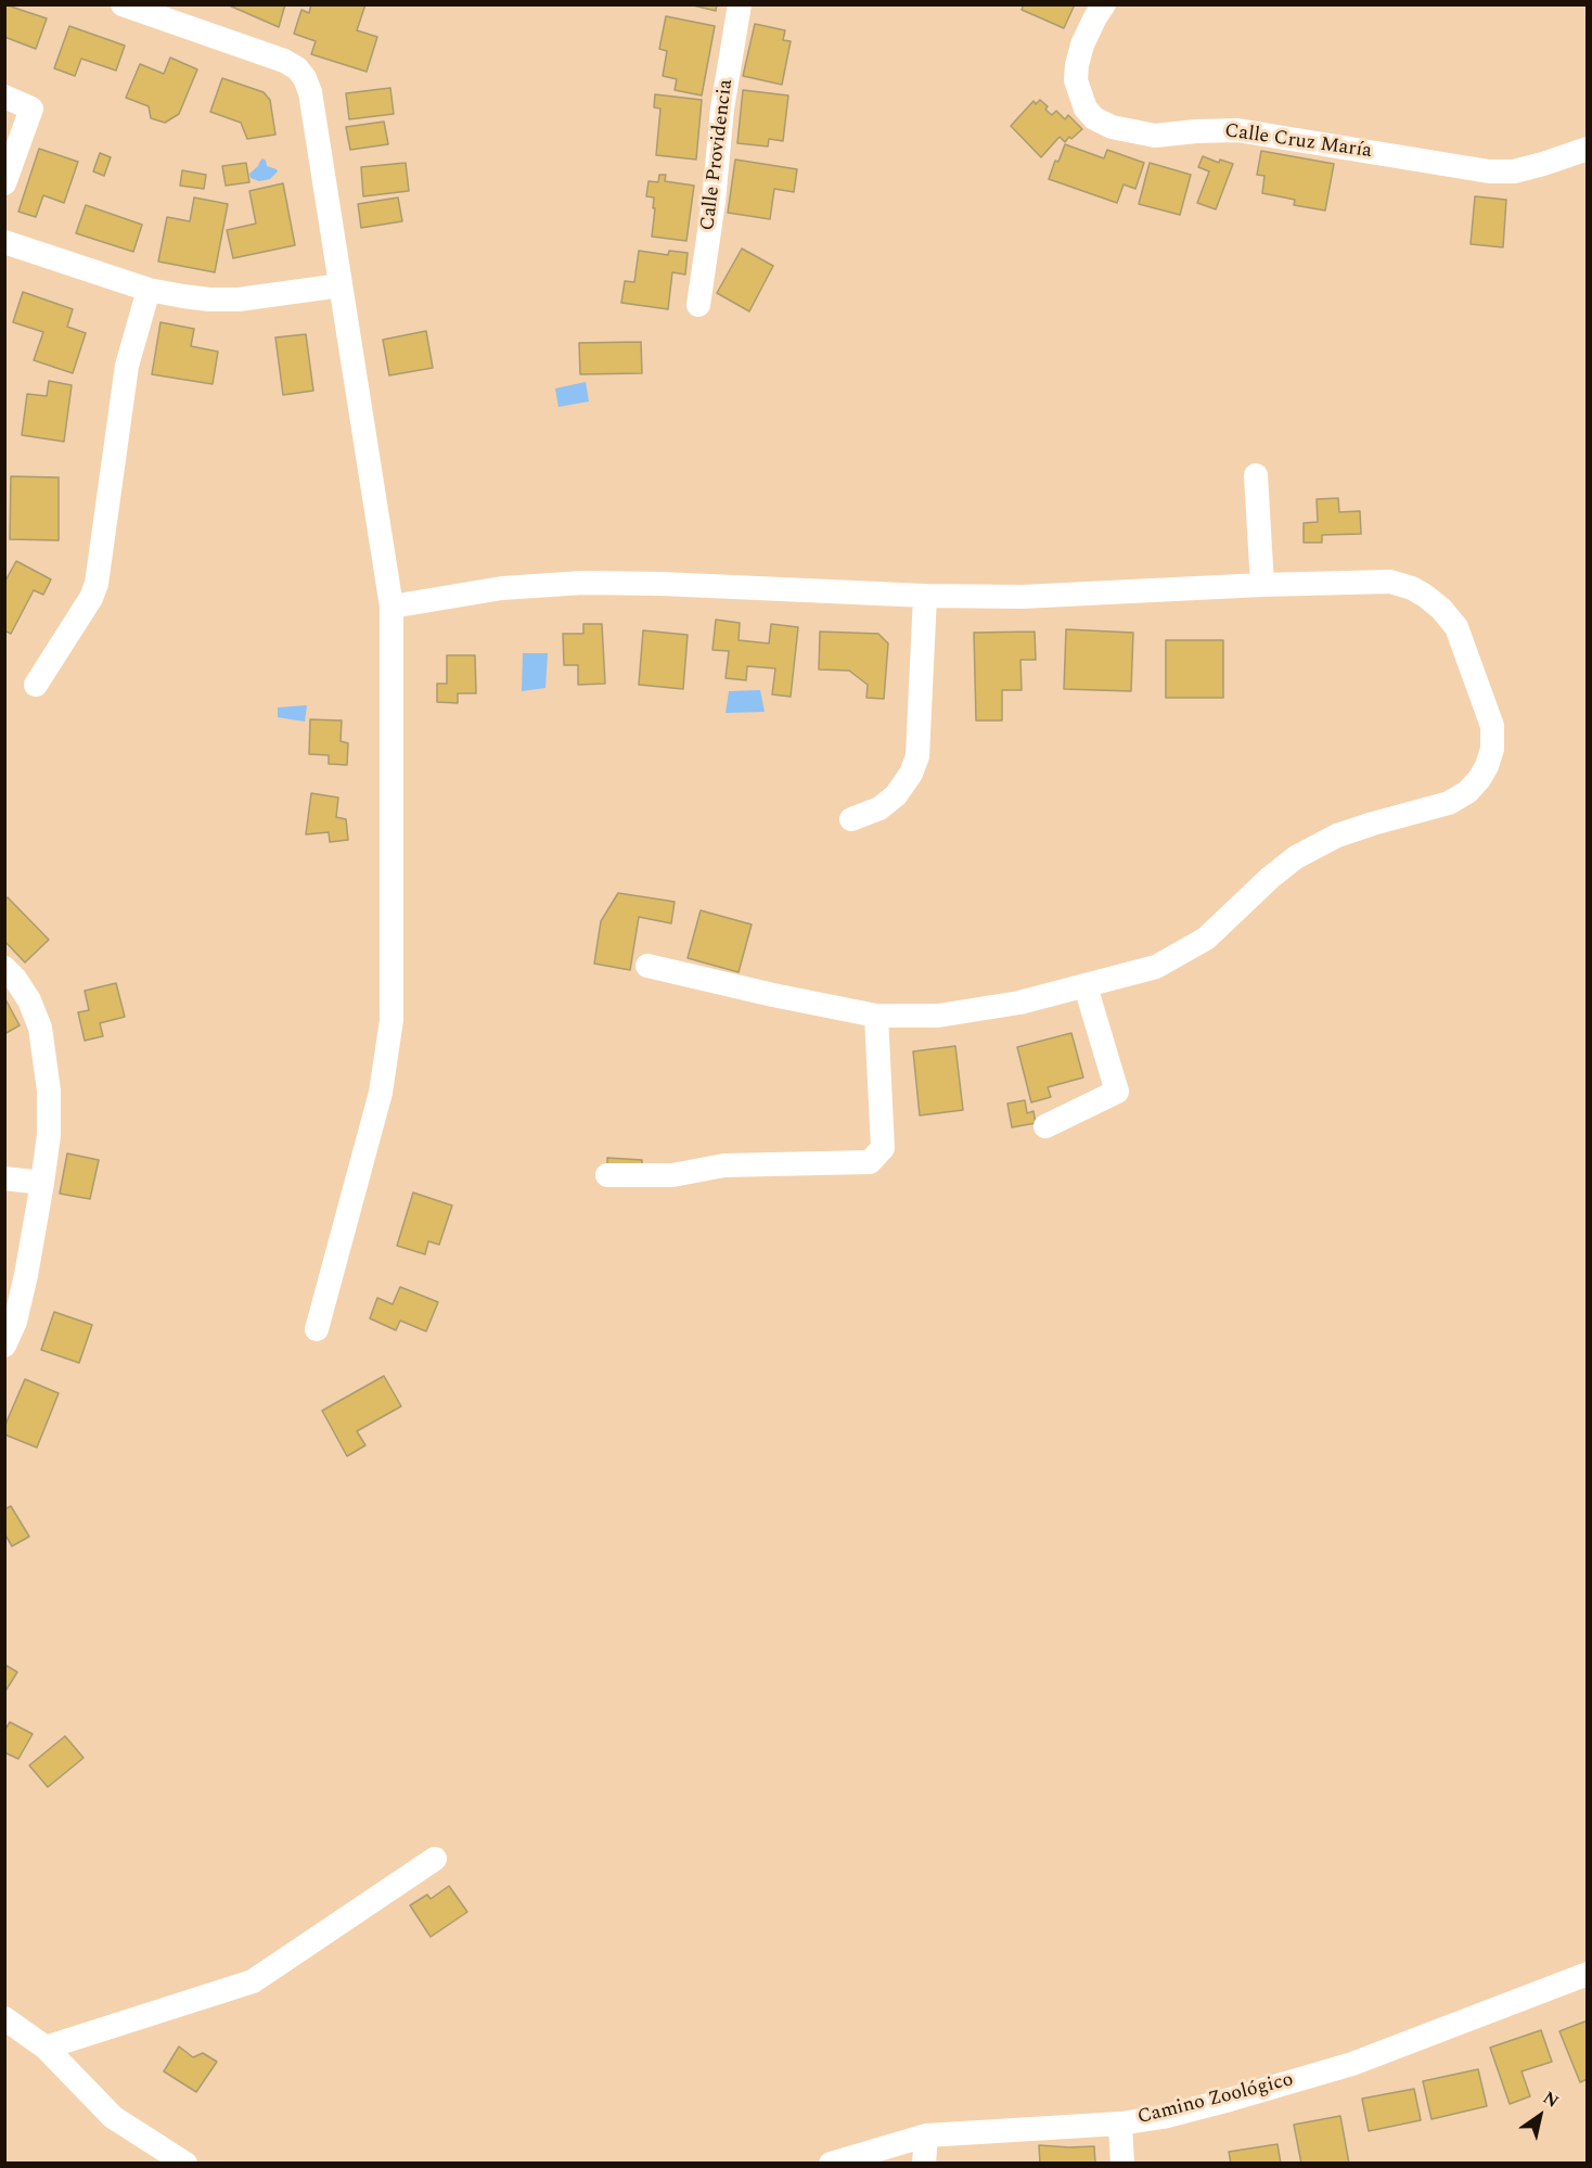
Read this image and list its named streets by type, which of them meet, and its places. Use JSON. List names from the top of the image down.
{
  "streets": {
    "street": ["Calle Cruz María", "Calle Providencia", "Camino Zoológico"]
  },
  "north": "top right"
}
